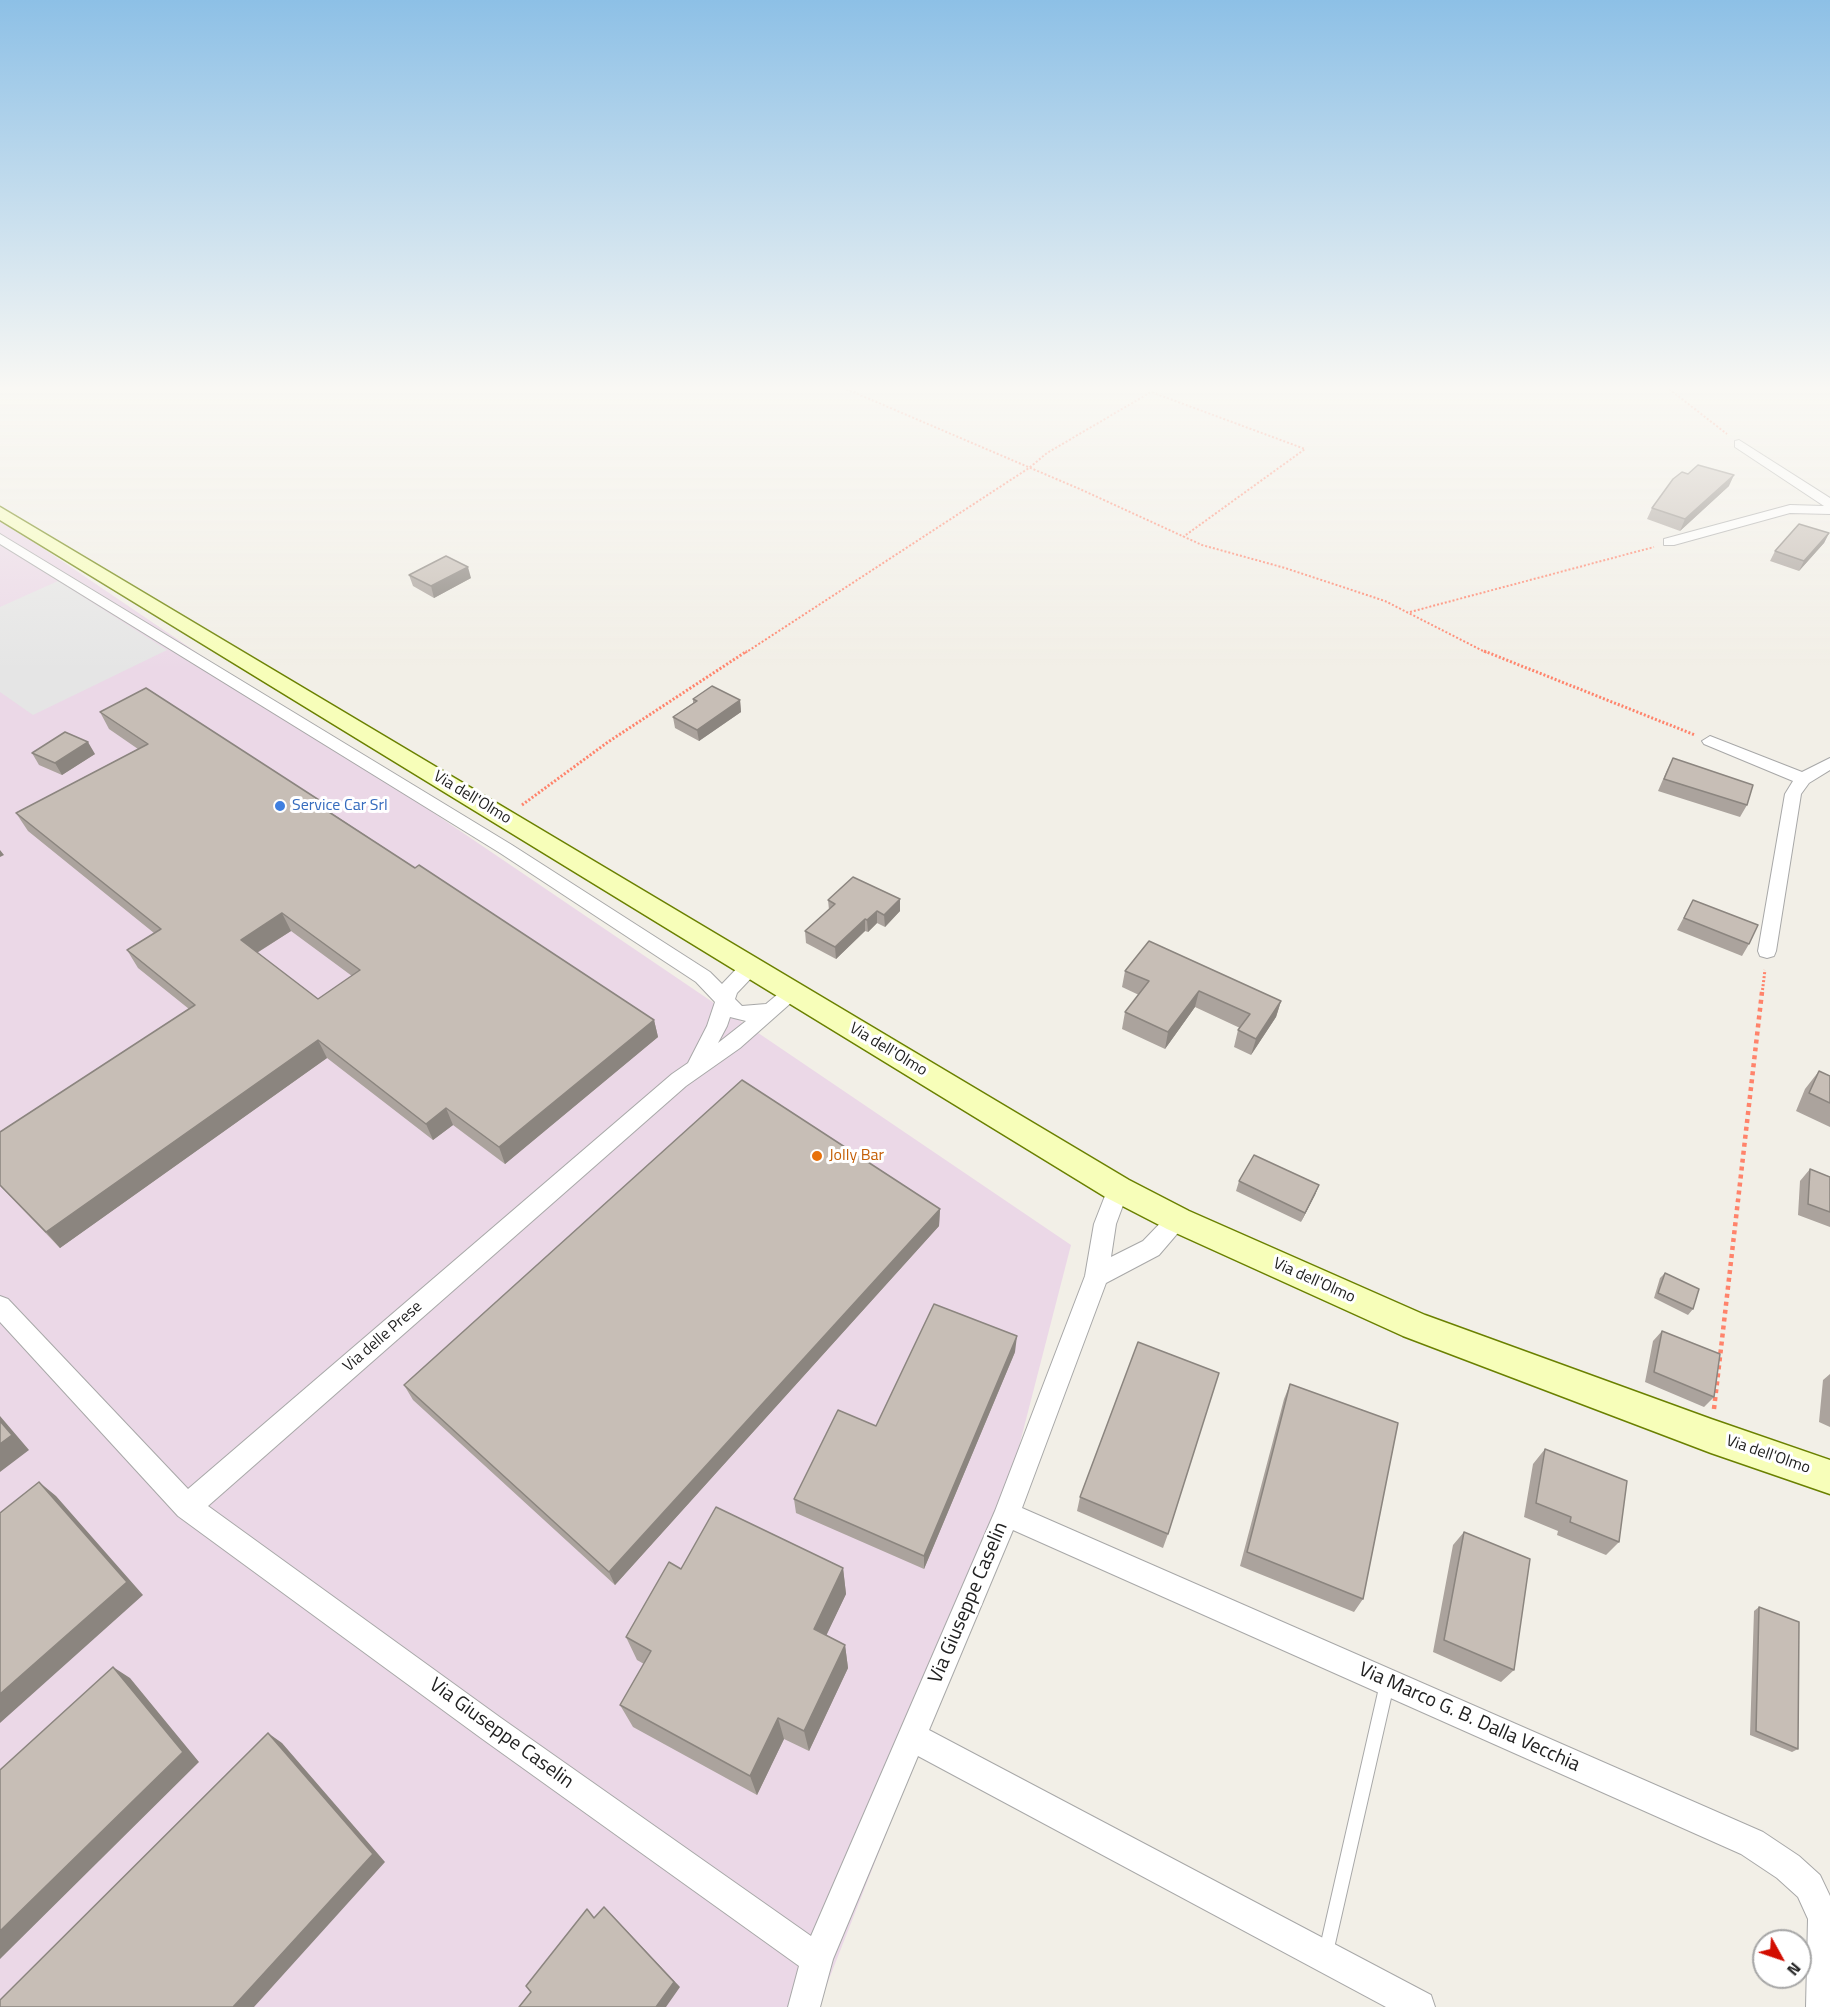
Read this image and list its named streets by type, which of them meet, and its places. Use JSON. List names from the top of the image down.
{
  "streets": {
    "main road": ["Via dell'Olmo"],
    "street": ["Via delle Prese", "Via Giuseppe Caselin", "Via Marco G. B. Dalla Vecchia"]
  },
  "crossings": [
    ["Via dell'Olmo", "Via delle Prese"],
    ["Via dell'Olmo", "Via Giuseppe Caselin"],
    ["Via delle Prese", "Via Giuseppe Caselin"],
    ["Via Giuseppe Caselin", "Via Marco G. B. Dalla Vecchia"]
  ],
  "places": ["Service Car Srl", "Jolly Bar"],
  "north": "bottom right"
}
